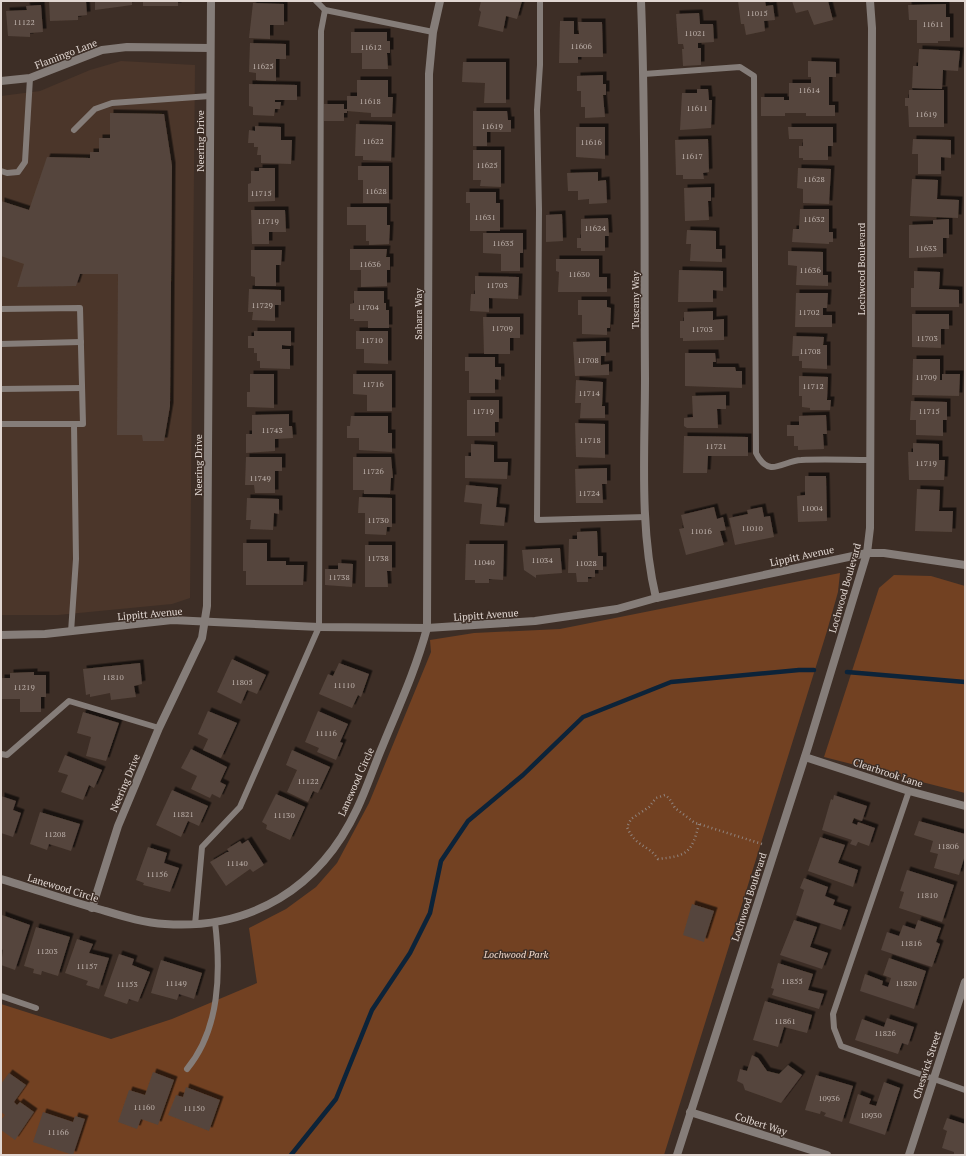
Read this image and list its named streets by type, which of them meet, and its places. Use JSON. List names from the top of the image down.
{
  "streets": {
    "street": [
      "Flamingo Lane",
      "Neering Drive",
      "Lochwood Boulevard",
      "Tuscany Way",
      "Sahara Way",
      "Lippitt Avenue",
      "Clearbrook Lane",
      "Lanewood Circle",
      "Cheswick Street",
      "Colbert Way"
    ]
  },
  "crossings": [
    ["Flamingo Lane", "Neering Drive"],
    ["Neering Drive", "Lippitt Avenue"],
    ["Neering Drive", "Lanewood Circle"],
    ["Lochwood Boulevard", "Lippitt Avenue"],
    ["Lochwood Boulevard", "Clearbrook Lane"],
    ["Lochwood Boulevard", "Colbert Way"],
    ["Tuscany Way", "Lippitt Avenue"],
    ["Sahara Way", "Lippitt Avenue"],
    ["Sahara Way", "Lanewood Circle"],
    ["Lippitt Avenue", "Lanewood Circle"]
  ],
  "parks": ["Lochwood Park"],
  "house_numbers": [
    "11015",
    "11122",
    "11611",
    "11021",
    "11606",
    "11612",
    "11625",
    "11614",
    "11618",
    "11611",
    "11619",
    "11619",
    "11622",
    "11616",
    "11617",
    "11625",
    "11628",
    "11628",
    "11715",
    "11631",
    "11632",
    "11719",
    "11624",
    "11635",
    "11633",
    "11636",
    "11636",
    "11630",
    "11703",
    "11729",
    "11704",
    "11702",
    "11709",
    "11703",
    "11703",
    "11710",
    "11708",
    "11708",
    "11709",
    "11716",
    "11712",
    "11714",
    "11719",
    "11715",
    "11743",
    "11718",
    "11721",
    "11719",
    "11726",
    "11749",
    "11724",
    "11004",
    "11730",
    "11010",
    "11016",
    "11738",
    "11034",
    "11040",
    "11028",
    "11738",
    "11810",
    "11805",
    "11110",
    "11219",
    "11116",
    "11122",
    "11821",
    "11130",
    "11208",
    "11806",
    "11140",
    "11156",
    "11810",
    "11816",
    "11203",
    "11157",
    "11855",
    "11149",
    "11820",
    "11153",
    "11861",
    "11826",
    "10936",
    "11160",
    "11150",
    "10930",
    "11166"
  ]
}
